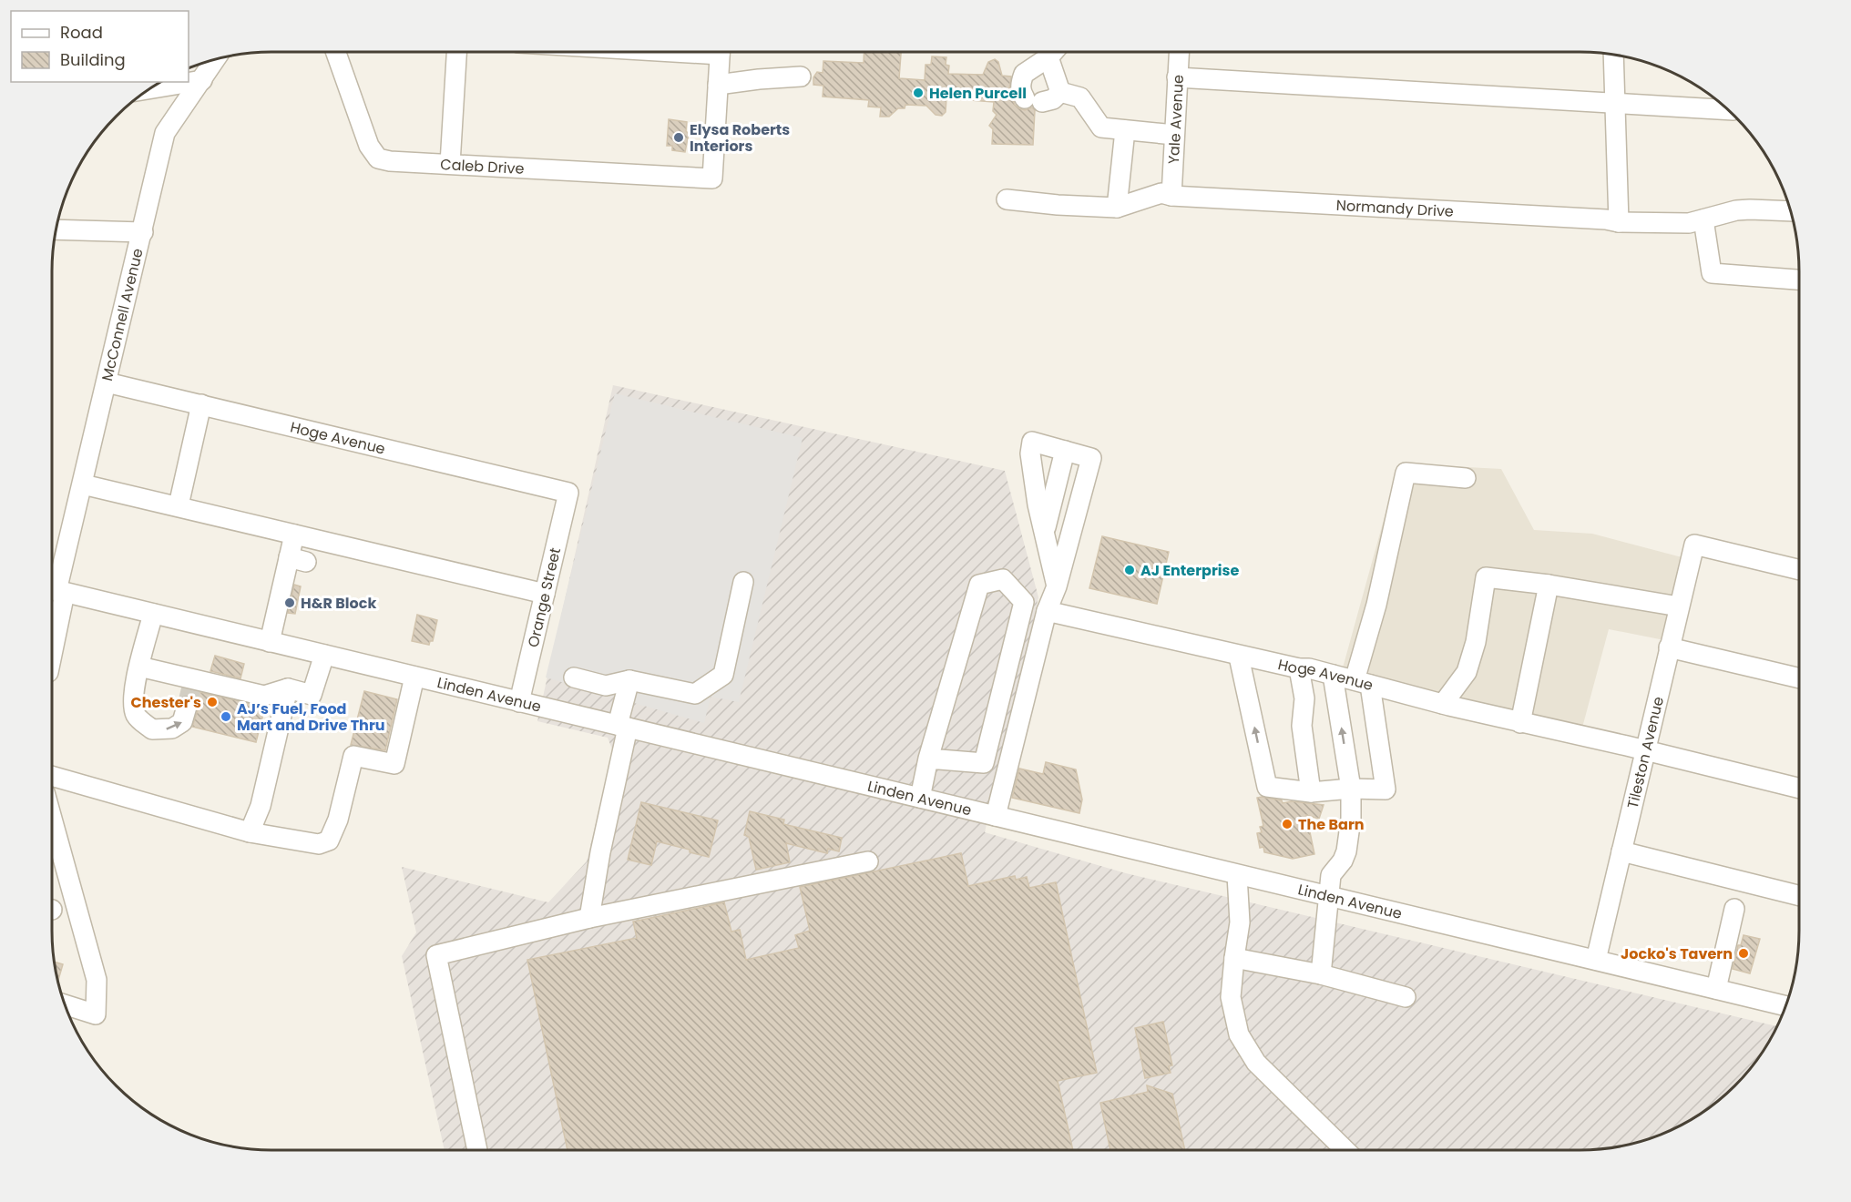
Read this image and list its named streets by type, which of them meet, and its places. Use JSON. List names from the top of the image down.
{
  "streets": {
    "street": [
      "Yale Avenue",
      "Caleb Drive",
      "Normandy Drive",
      "McConnell Avenue",
      "Hoge Avenue",
      "Orange Street",
      "Linden Avenue",
      "Tileston Avenue"
    ]
  },
  "crossings": [
    ["Yale Avenue", "Normandy Drive"],
    ["McConnell Avenue", "Hoge Avenue"],
    ["McConnell Avenue", "Linden Avenue"],
    ["Hoge Avenue", "Orange Street"],
    ["Hoge Avenue", "Tileston Avenue"],
    ["Orange Street", "Linden Avenue"],
    ["Linden Avenue", "Tileston Avenue"]
  ],
  "places": [
    "Helen Purcell",
    "Elysa Roberts Interiors",
    "AJ Enterprise",
    "H&R Block",
    "Chester's",
    "AJ’s Fuel, Food Mart and Drive Thru",
    "The Barn",
    "Jocko's Tavern"
  ],
  "legend": ["Road", "Building"]
}
